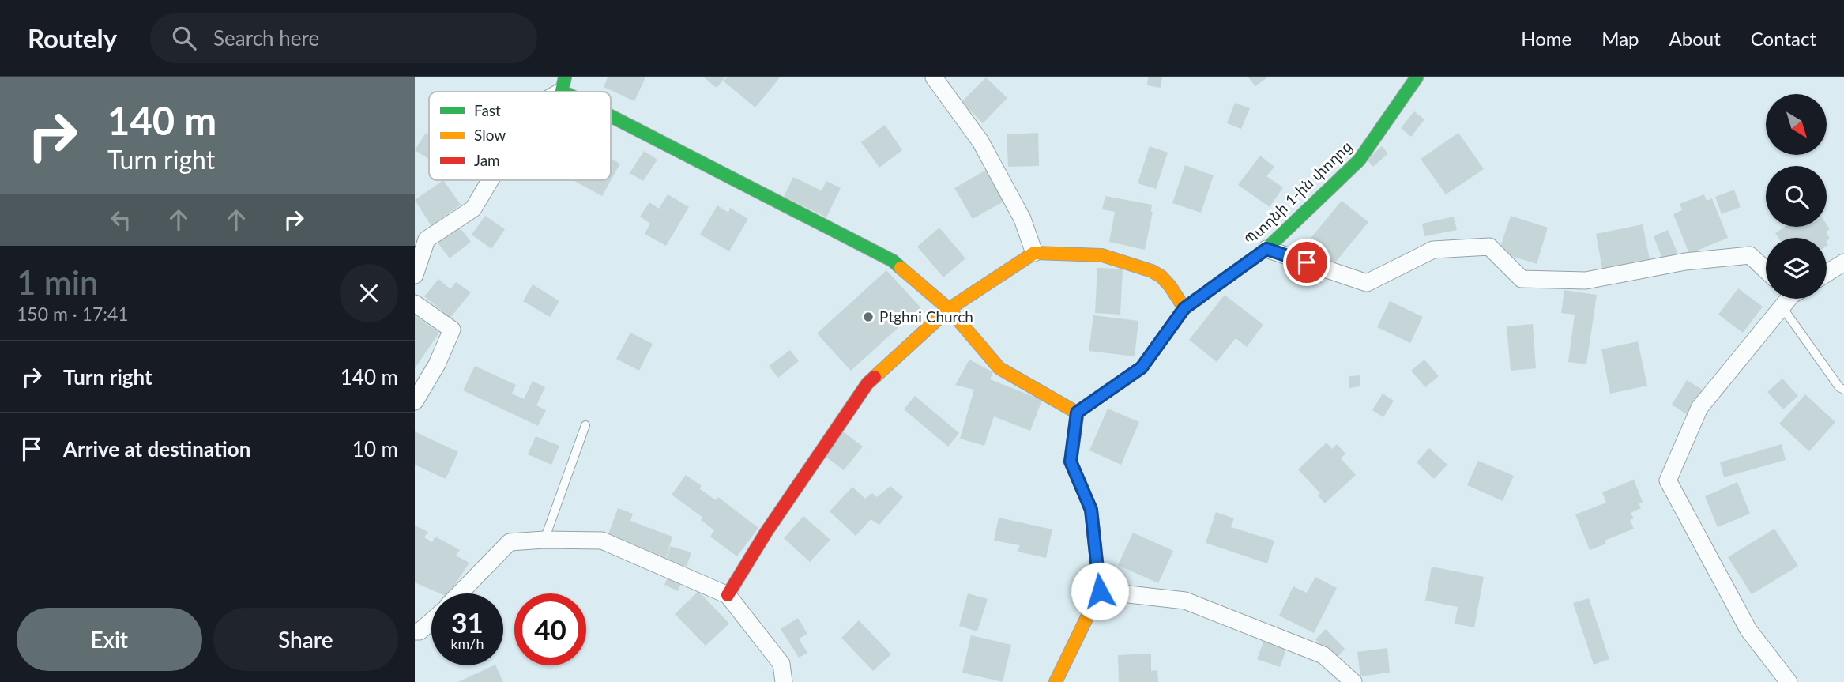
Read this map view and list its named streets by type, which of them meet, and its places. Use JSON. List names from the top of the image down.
{
  "streets": {
    "street": ["Պտղնի 1-ին փողոց"]
  },
  "places": ["Ptghni Church"],
  "legend": ["Fast", "Slow", "Jam"],
  "north": "bottom right",
  "page": {
    "header": "Routely",
    "search": "Search here",
    "nav": [
      "Home",
      "Map",
      "About",
      "Contact"
    ],
    "turn": ["140 m", "Turn right"],
    "heading": ["1 min", "150 m · 17:41"],
    "list": [
      {
        "name": "Turn right",
        "value": "140 m"
      },
      {
        "name": "Arrive at destination",
        "value": "10 m"
      }
    ],
    "speed": "31 km/h",
    "limit": "40",
    "buttons": ["Exit", "Share"]
  }
}
